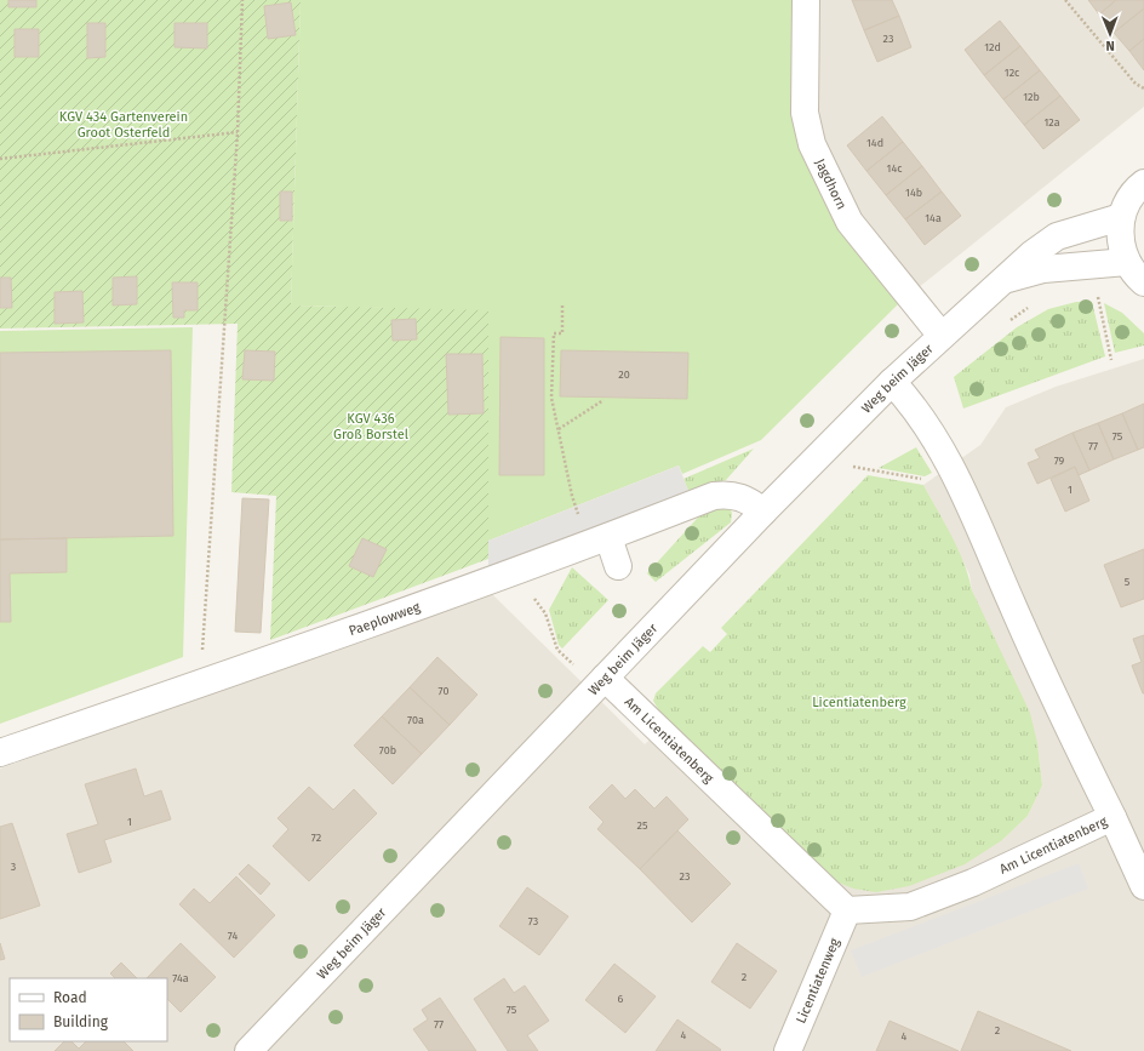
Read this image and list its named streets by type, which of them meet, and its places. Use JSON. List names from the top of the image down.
{
  "streets": {
    "street": [
      "Jagdhorn",
      "Weg beim Jäger",
      "Paeplowweg",
      "Am Licentiatenberg",
      "Licentiatenweg"
    ]
  },
  "crossings": [
    ["Jagdhorn", "Weg beim Jäger"],
    ["Weg beim Jäger", "Paeplowweg"],
    ["Weg beim Jäger", "Am Licentiatenberg"],
    ["Am Licentiatenberg", "Licentiatenweg"]
  ],
  "parks": ["KGV 434 Gartenverein Groot Osterfeld", "KGV 436 Groß Borstel", "Licentiatenberg"],
  "house_numbers": [
    "23",
    "12d",
    "12c",
    "12b",
    "12a",
    "14d",
    "14c",
    "14b",
    "14a",
    "20",
    "75",
    "77",
    "79",
    "1",
    "5",
    "70",
    "70a",
    "70b",
    "1",
    "25",
    "72",
    "3",
    "23",
    "73",
    "74",
    "2",
    "74a",
    "6",
    "75",
    "77",
    "2",
    "4",
    "4"
  ],
  "legend": ["Road", "Building"],
  "north": "bottom"
}
